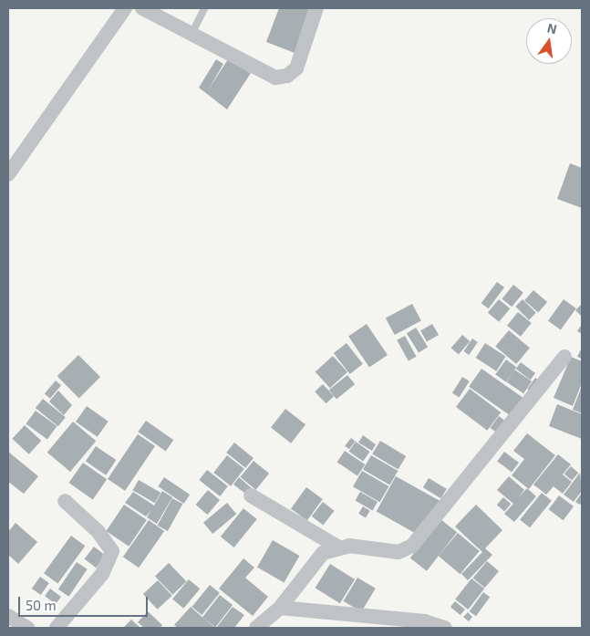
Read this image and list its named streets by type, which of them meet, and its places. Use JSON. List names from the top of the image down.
{
  "scale_bar": "50 m",
  "north": "top"
}
